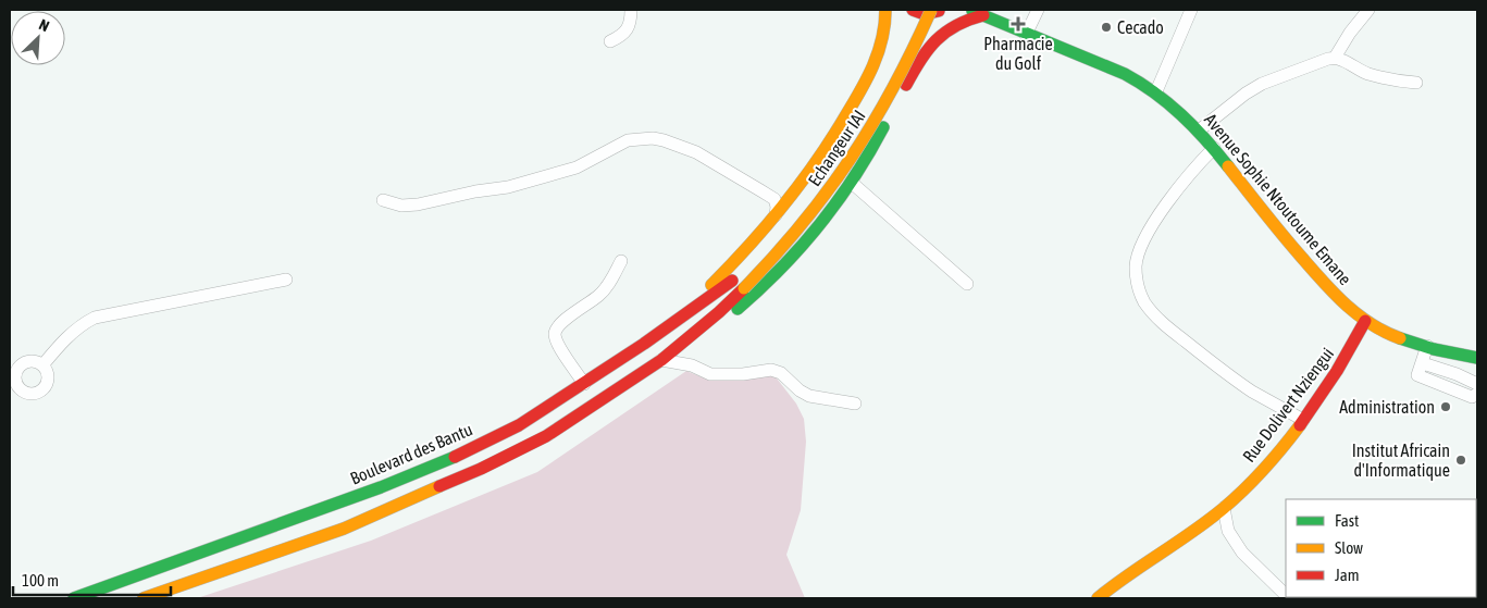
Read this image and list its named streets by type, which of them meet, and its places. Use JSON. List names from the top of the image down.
{
  "streets": {
    "main road": [
      "Echangeur IAI",
      "Avenue Sophie Ntoutoume Emane",
      "Rue Dolivert Nziengui",
      "Boulevard des Bantu"
    ]
  },
  "crossings": [
    ["Avenue Sophie Ntoutoume Emane", "Rue Dolivert Nziengui"]
  ],
  "places": {
    "health": ["Pharmacie du Golf"],
    "other": ["Cecado", "Administration", "Institut Africain d'Informatique"]
  },
  "legend": ["Fast", "Slow", "Jam"],
  "scale_bar": "100 m",
  "north": "top right"
}
